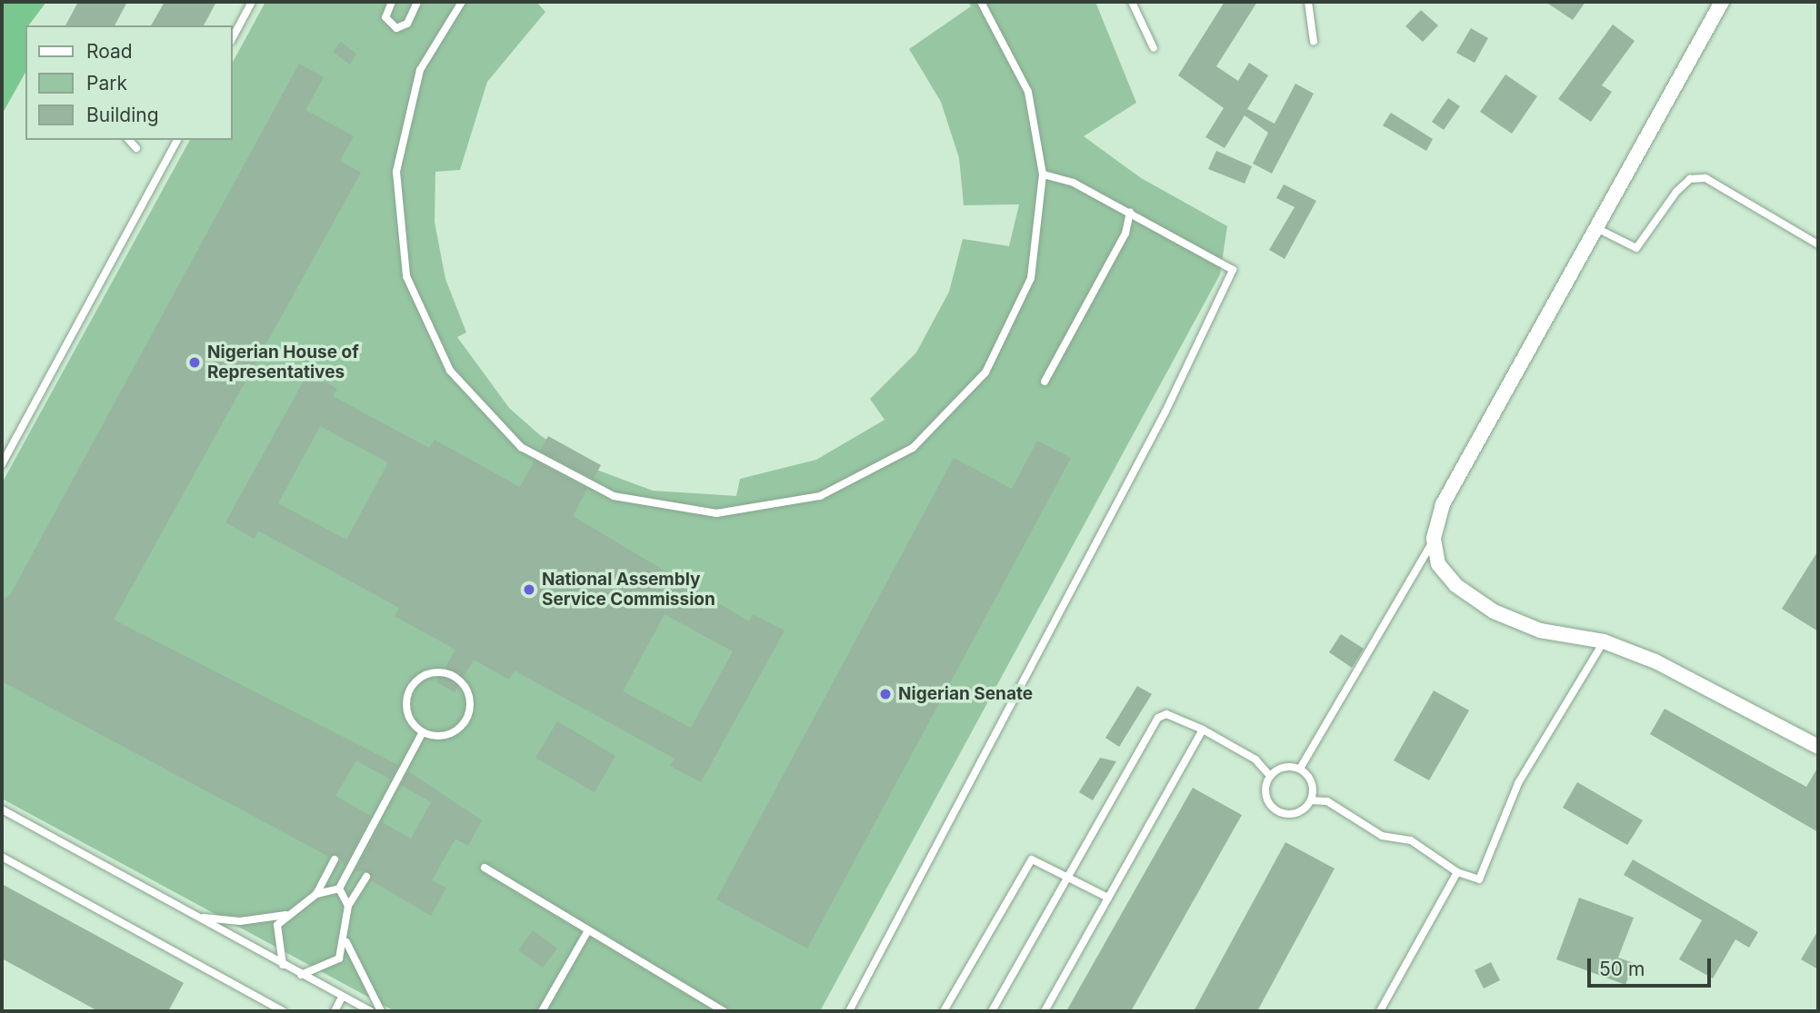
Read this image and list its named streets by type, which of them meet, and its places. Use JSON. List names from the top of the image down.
{
  "places": ["Nigerian House of Representatives", "National Assembly Service Commission", "Nigerian Senate"],
  "legend": ["Road", "Park", "Building"],
  "scale_bar": "50 m"
}
